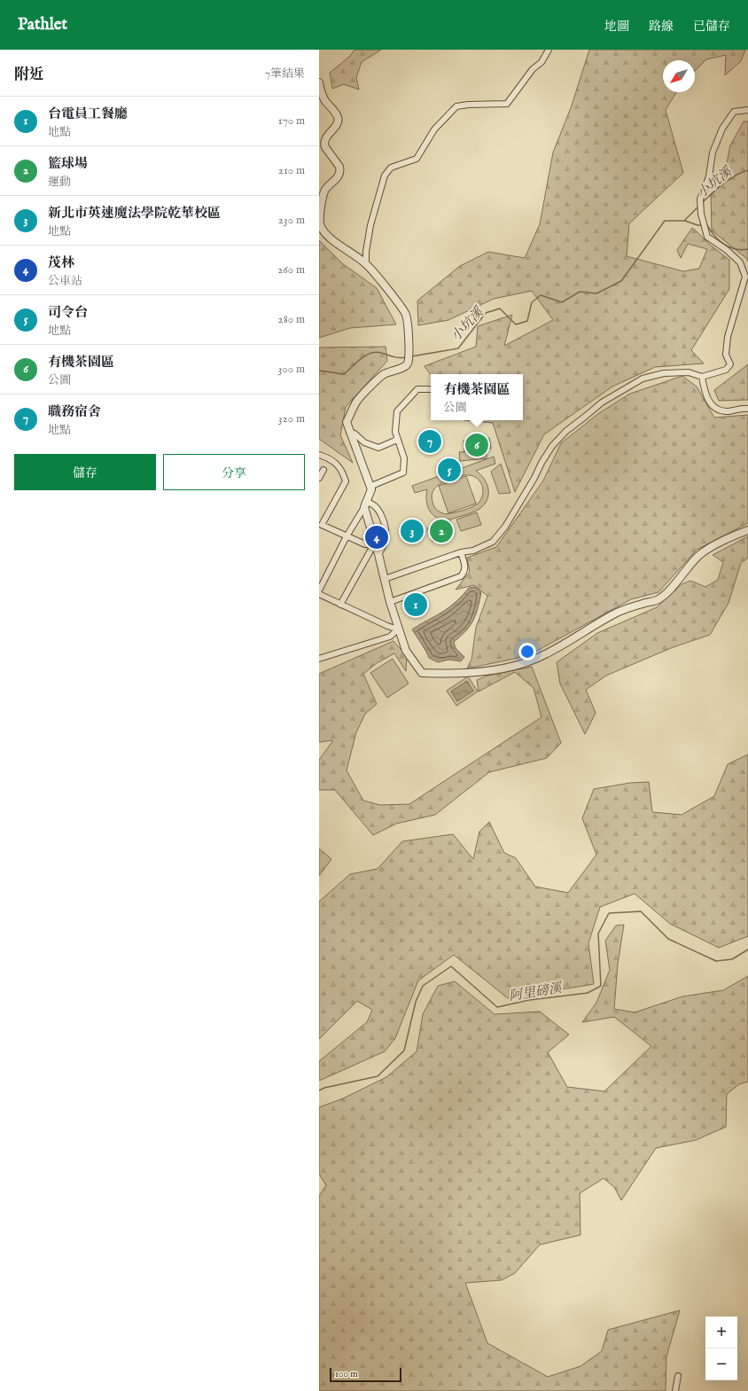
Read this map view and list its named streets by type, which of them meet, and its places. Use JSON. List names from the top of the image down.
{
  "water": ["小坑溪", "阿里磅溪"],
  "scale_bar": "100 m",
  "north": "bottom left",
  "page": {
    "header": "Pathlet",
    "nav": ["地圖", "路線", "已儲存"],
    "heading": ["附近", "7筆結果"],
    "list": [
      {
        "mark": "1",
        "name": "台電員工餐廳",
        "note": "地點",
        "value": "170 m"
      },
      {
        "mark": "2",
        "name": "籃球場",
        "note": "運動",
        "value": "210 m"
      },
      {
        "mark": "3",
        "name": "新北市英速魔法學院乾華校區",
        "note": "地點",
        "value": "230 m"
      },
      {
        "mark": "4",
        "name": "茂林",
        "note": "公車站",
        "value": "260 m"
      },
      {
        "mark": "5",
        "name": "司令台",
        "note": "地點",
        "value": "280 m"
      },
      {
        "mark": "6",
        "name": "有機茶園區",
        "note": "公園",
        "value": "300 m"
      },
      {
        "mark": "7",
        "name": "職務宿舍",
        "note": "地點",
        "value": "320 m"
      }
    ],
    "popup": ["有機茶園區", "公園"],
    "pins": [
      "7",
      "6",
      "5",
      "2",
      "3",
      "4",
      "1"
    ],
    "buttons": ["儲存", "分享"],
    "map_buttons": ["+", "−"],
    "scale": "100 m"
  }
}
